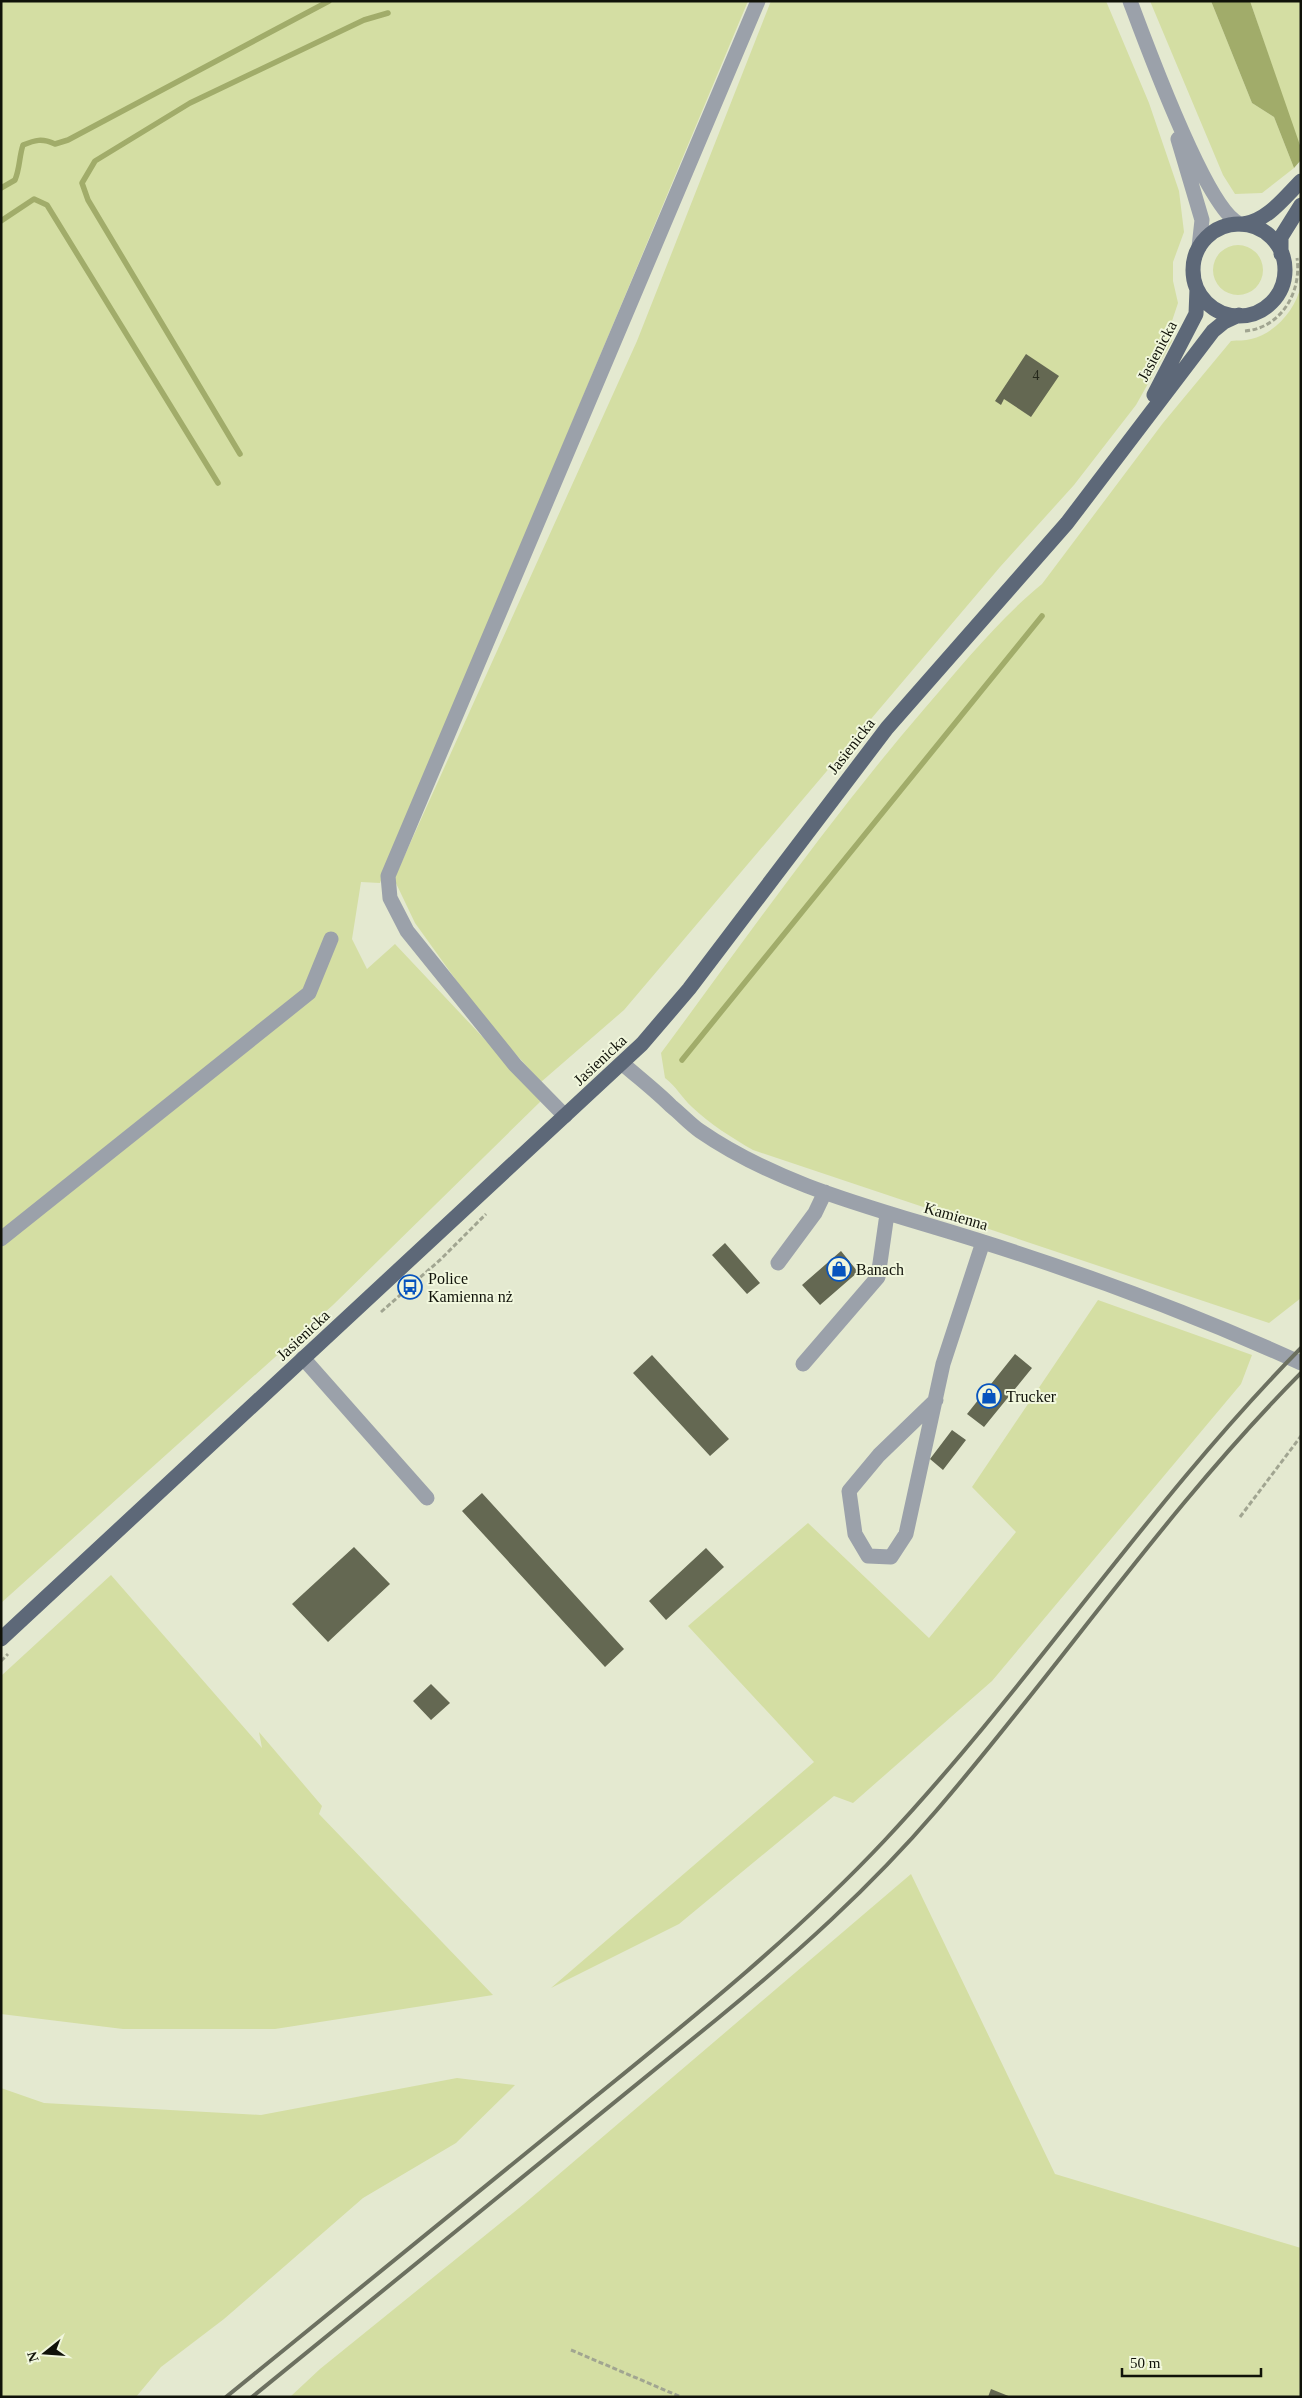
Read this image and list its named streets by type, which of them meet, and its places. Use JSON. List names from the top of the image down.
{
  "streets": {
    "main road": ["Jasienicka"],
    "street": ["Kamienna"]
  },
  "crossings": [
    ["Jasienicka", "Kamienna"]
  ],
  "places": {
    "shop": ["Banach", "Trucker"],
    "bus stop": ["Police Kamienna nż"]
  },
  "house_numbers": ["4"],
  "scale_bar": "50 m",
  "north": "left"
}
